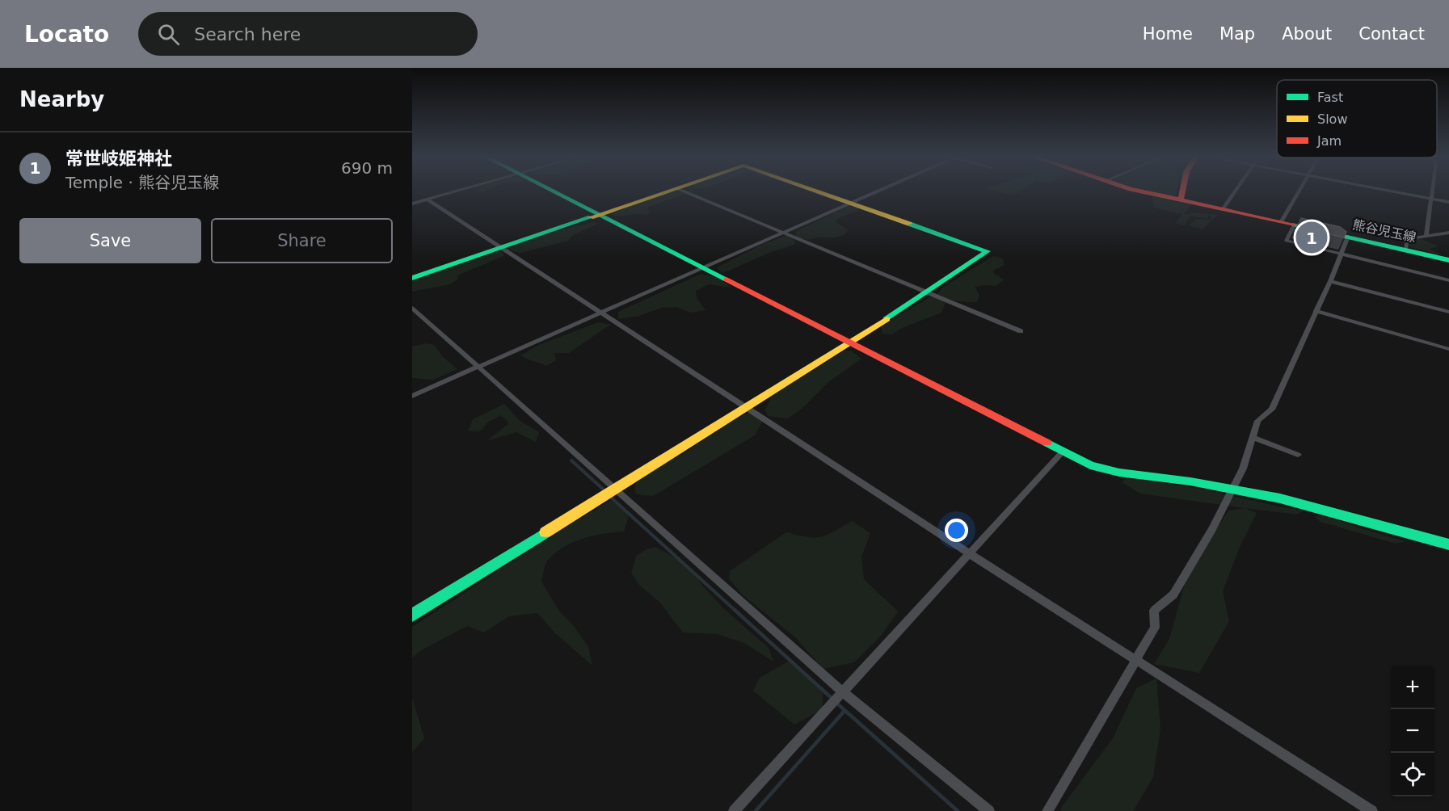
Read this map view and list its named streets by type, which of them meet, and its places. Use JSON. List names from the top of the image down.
{
  "streets": {
    "street": ["熊谷児玉線"]
  },
  "legend": ["Fast", "Slow", "Jam"],
  "page": {
    "header": "Locato",
    "search": "Search here",
    "nav": [
      "Home",
      "Map",
      "About",
      "Contact"
    ],
    "heading": "Nearby",
    "list": [
      {
        "mark": "1",
        "name": "常世岐姫神社",
        "note": "Temple · 熊谷児玉線",
        "value": "690 m"
      }
    ],
    "buttons": ["Save", "Share"],
    "pins": "1",
    "map_buttons": ["+", "−"]
  }
}
